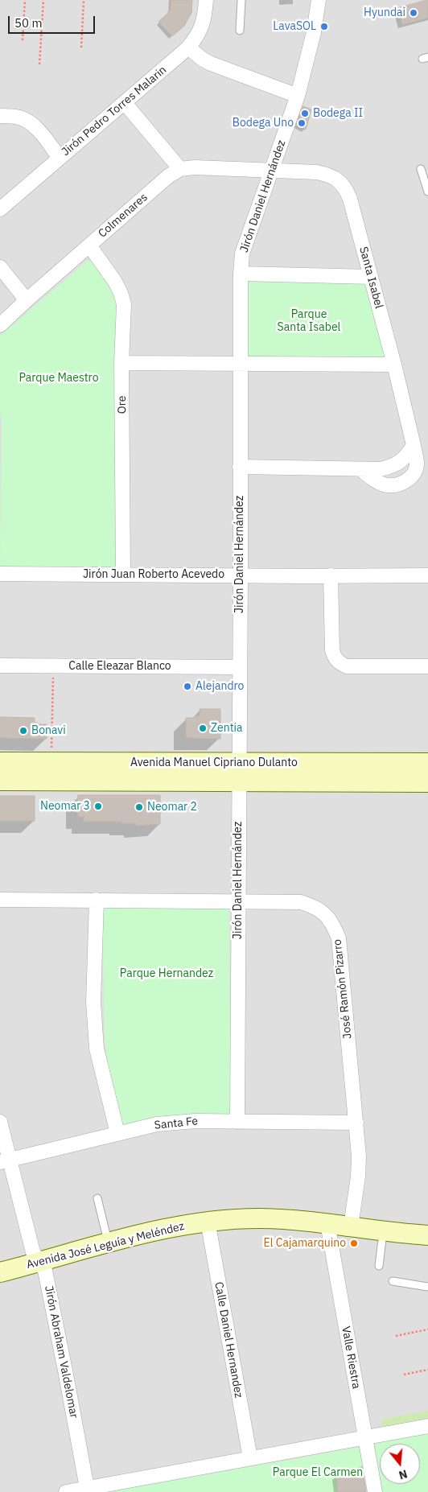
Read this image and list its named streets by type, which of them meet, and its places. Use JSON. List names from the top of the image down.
{
  "streets": {
    "main road": ["Avenida Manuel Cipriano Dulanto", "Avenida José Leguía y Meléndez"],
    "street": [
      "Jirón Pedro Torres Malarin",
      "Jirón Daniel Hernández",
      "Colmenares",
      "Santa Isabel",
      "Ore",
      "Jirón Juan Roberto Acevedo",
      "Calle Eleazar Blanco",
      "José Ramón Pizarro",
      "Santa Fe",
      "Calle Daniel Hernandez",
      "Jirón Abraham Valdelomar",
      "Valle Riestra"
    ]
  },
  "crossings": [
    ["Jirón Daniel Hernández", "Colmenares"],
    ["Jirón Daniel Hernández", "Santa Isabel"],
    ["Jirón Daniel Hernández", "Jirón Juan Roberto Acevedo"],
    ["Jirón Daniel Hernández", "Calle Eleazar Blanco"],
    ["Jirón Daniel Hernández", "Avenida Manuel Cipriano Dulanto"],
    ["Jirón Daniel Hernández", "José Ramón Pizarro"],
    ["Jirón Daniel Hernández", "Santa Fe"],
    ["Colmenares", "Santa Isabel"],
    ["Colmenares", "Ore"],
    ["Ore", "Jirón Juan Roberto Acevedo"],
    ["José Ramón Pizarro", "Santa Fe"],
    ["José Ramón Pizarro", "Avenida José Leguía y Meléndez"],
    ["Santa Fe", "Jirón Abraham Valdelomar"],
    ["Avenida José Leguía y Meléndez", "Calle Daniel Hernandez"],
    ["Avenida José Leguía y Meléndez", "Jirón Abraham Valdelomar"],
    ["Avenida José Leguía y Meléndez", "Valle Riestra"]
  ],
  "parks": [
    "Parque Santa Isabel",
    "Parque Maestro",
    "Parque Hernandez",
    "Parque El Carmen"
  ],
  "places": [
    "Hyundai",
    "LavaSOL",
    "Bodega II",
    "Bodega Uno",
    "Alejandro",
    "Zentia",
    "Bonavi",
    "Neomar 3",
    "Neomar 2",
    "El Cajamarquino"
  ],
  "scale_bar": "50 m",
  "north": "bottom"
}
